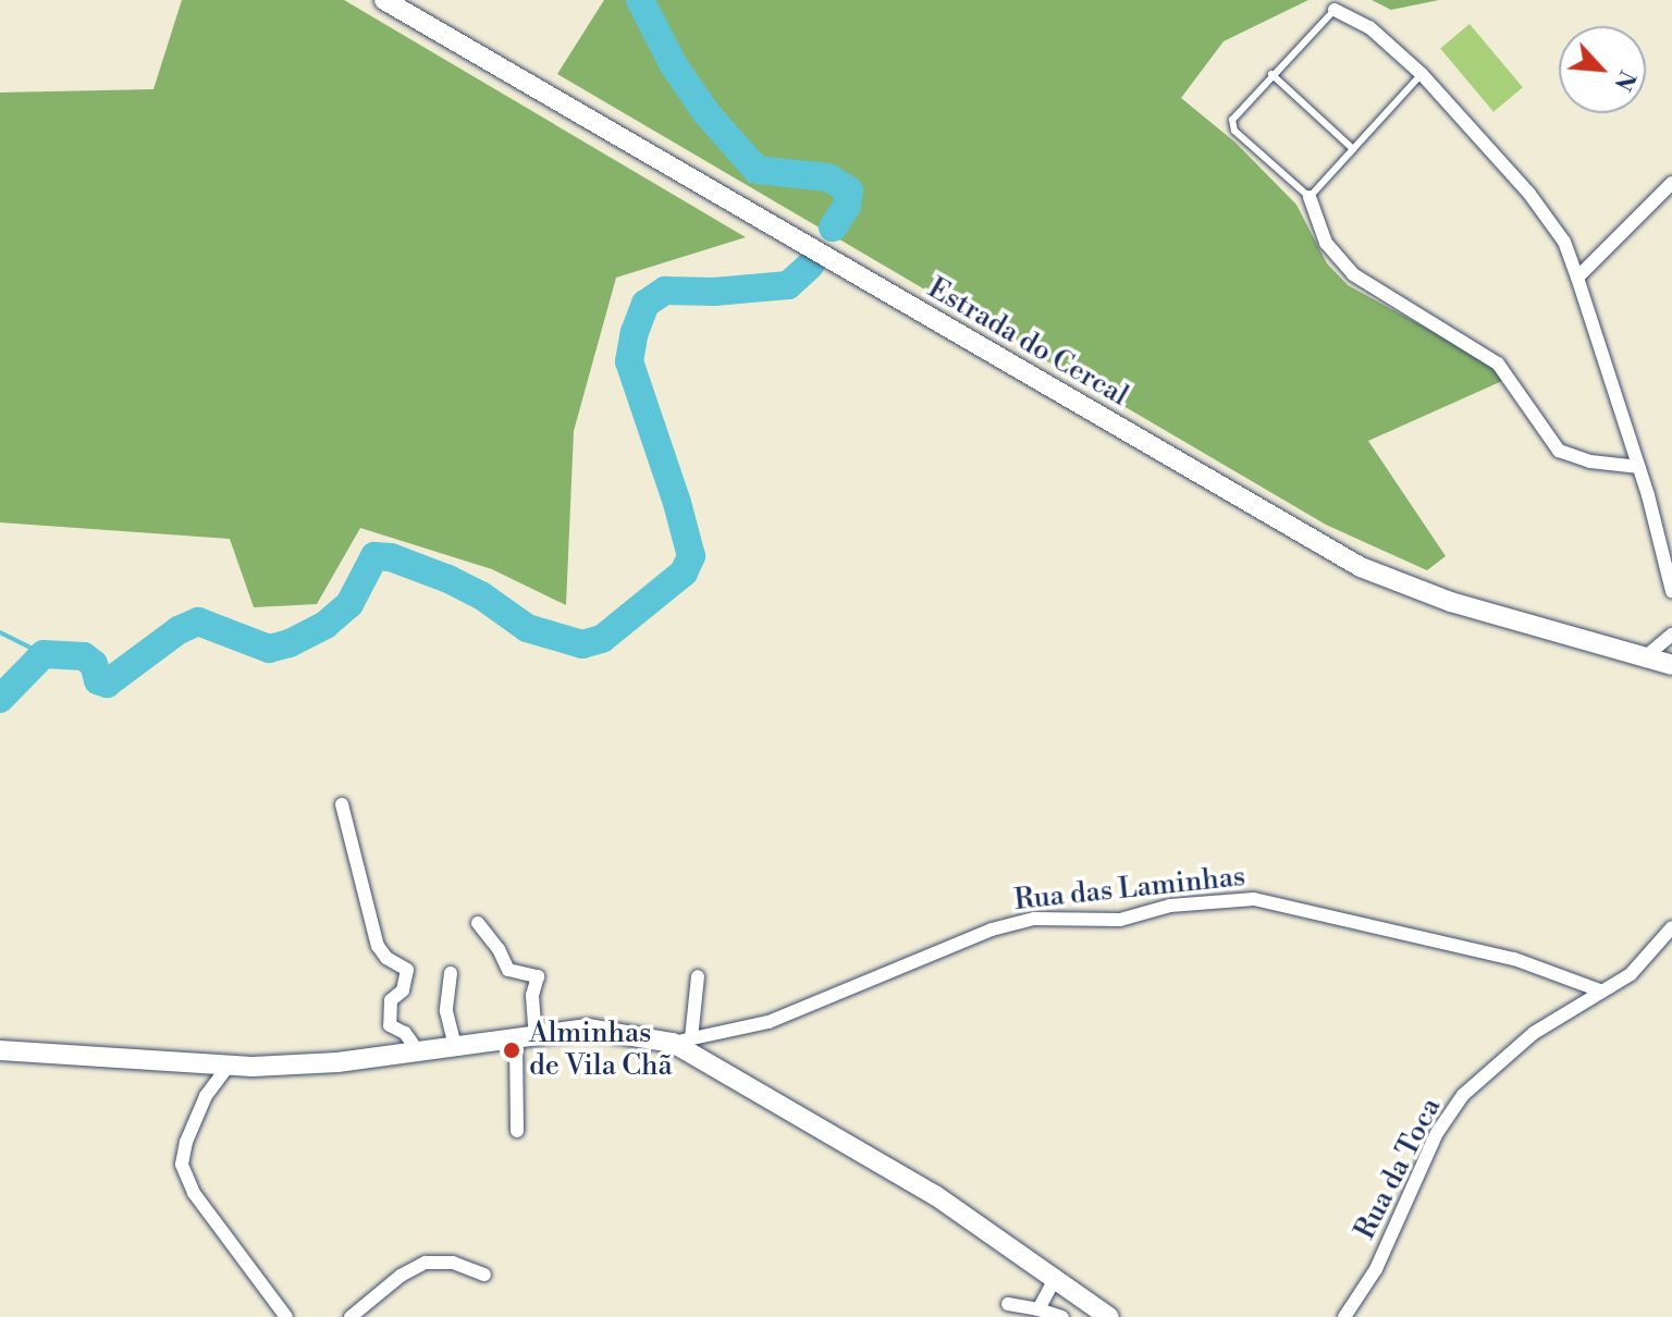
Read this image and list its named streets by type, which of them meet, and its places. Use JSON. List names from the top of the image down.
{
  "streets": {
    "street": ["Estrada do Cercal", "Rua das Laminhas", "Rua da Toca"]
  },
  "crossings": [
    ["Rua das Laminhas", "Rua da Toca"]
  ],
  "places": ["Alminhas de Vila Chã"],
  "north": "bottom right"
}
